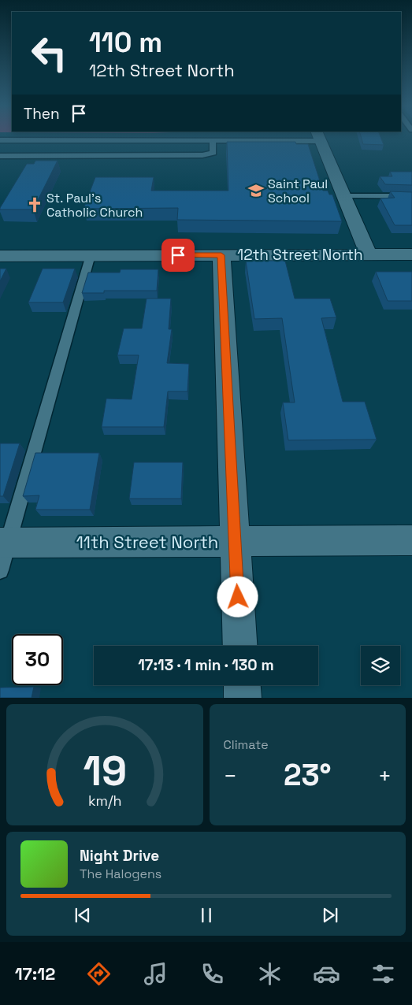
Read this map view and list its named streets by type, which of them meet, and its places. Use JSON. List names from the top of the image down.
{
  "streets": {
    "street": ["12th Street North", "11th Street North"]
  },
  "places": {
    "school or university": ["Saint Paul School"],
    "church": ["St. Paul's Catholic Church"]
  },
  "page": {
    "turn": ["110 m", "12th Street North"],
    "then": "Then",
    "limit": "30",
    "trip": "17:13 · 1 min · 130 m",
    "tile": "Climate",
    "heat": ["−", "23°", "+"],
    "song": ["Night Drive", "The Halogens"],
    "tabs": "17:12",
    "gauge": ["19", "km/h"]
  }
}
